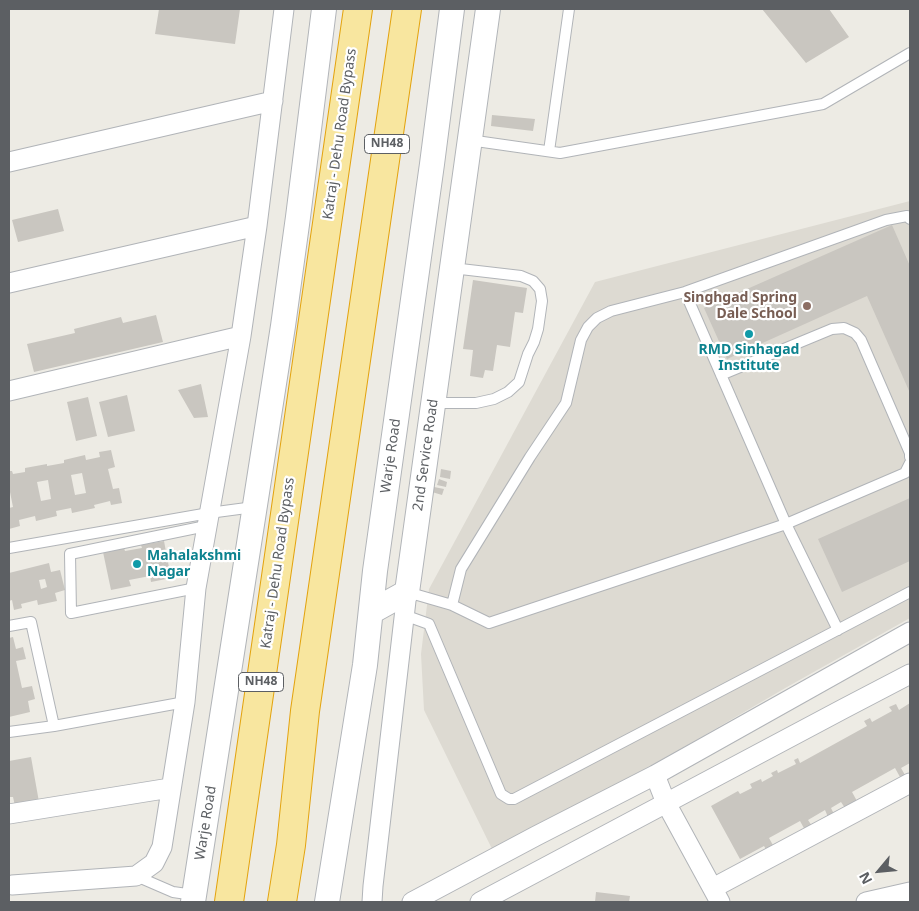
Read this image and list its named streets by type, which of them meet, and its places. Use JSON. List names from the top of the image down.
{
  "streets": {
    "highway": ["Katraj - Dehu Road Bypass", "NH48"],
    "street": ["2nd Service Road", "Warje Road"]
  },
  "places": ["Singhgad Spring Dale School", "RMD Sinhagad Institute", "Mahalakshmi Nagar"],
  "north": "bottom left"
}
